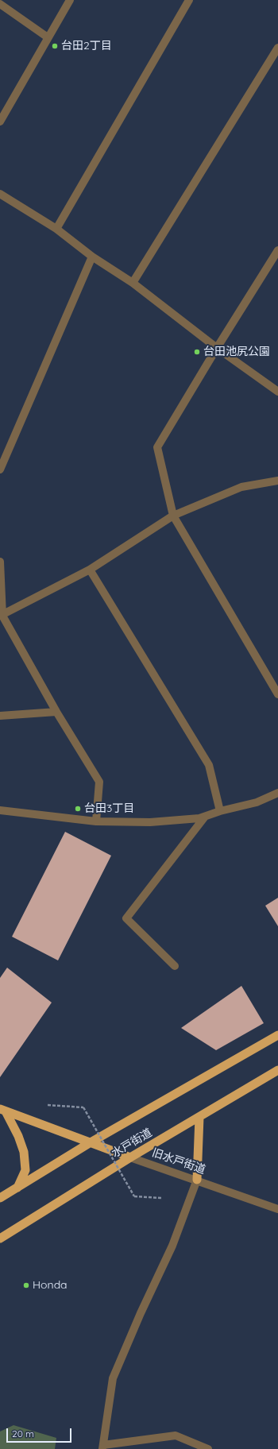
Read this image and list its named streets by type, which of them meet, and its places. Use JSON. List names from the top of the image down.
{
  "streets": {
    "highway": ["水戸街道", "旧水戸街道"]
  },
  "crossings": [
    ["水戸街道", "旧水戸街道"]
  ],
  "places": [
    "台田2丁目",
    "台田池尻公園",
    "台田3丁目",
    "Honda"
  ],
  "scale_bar": "20 m"
}
